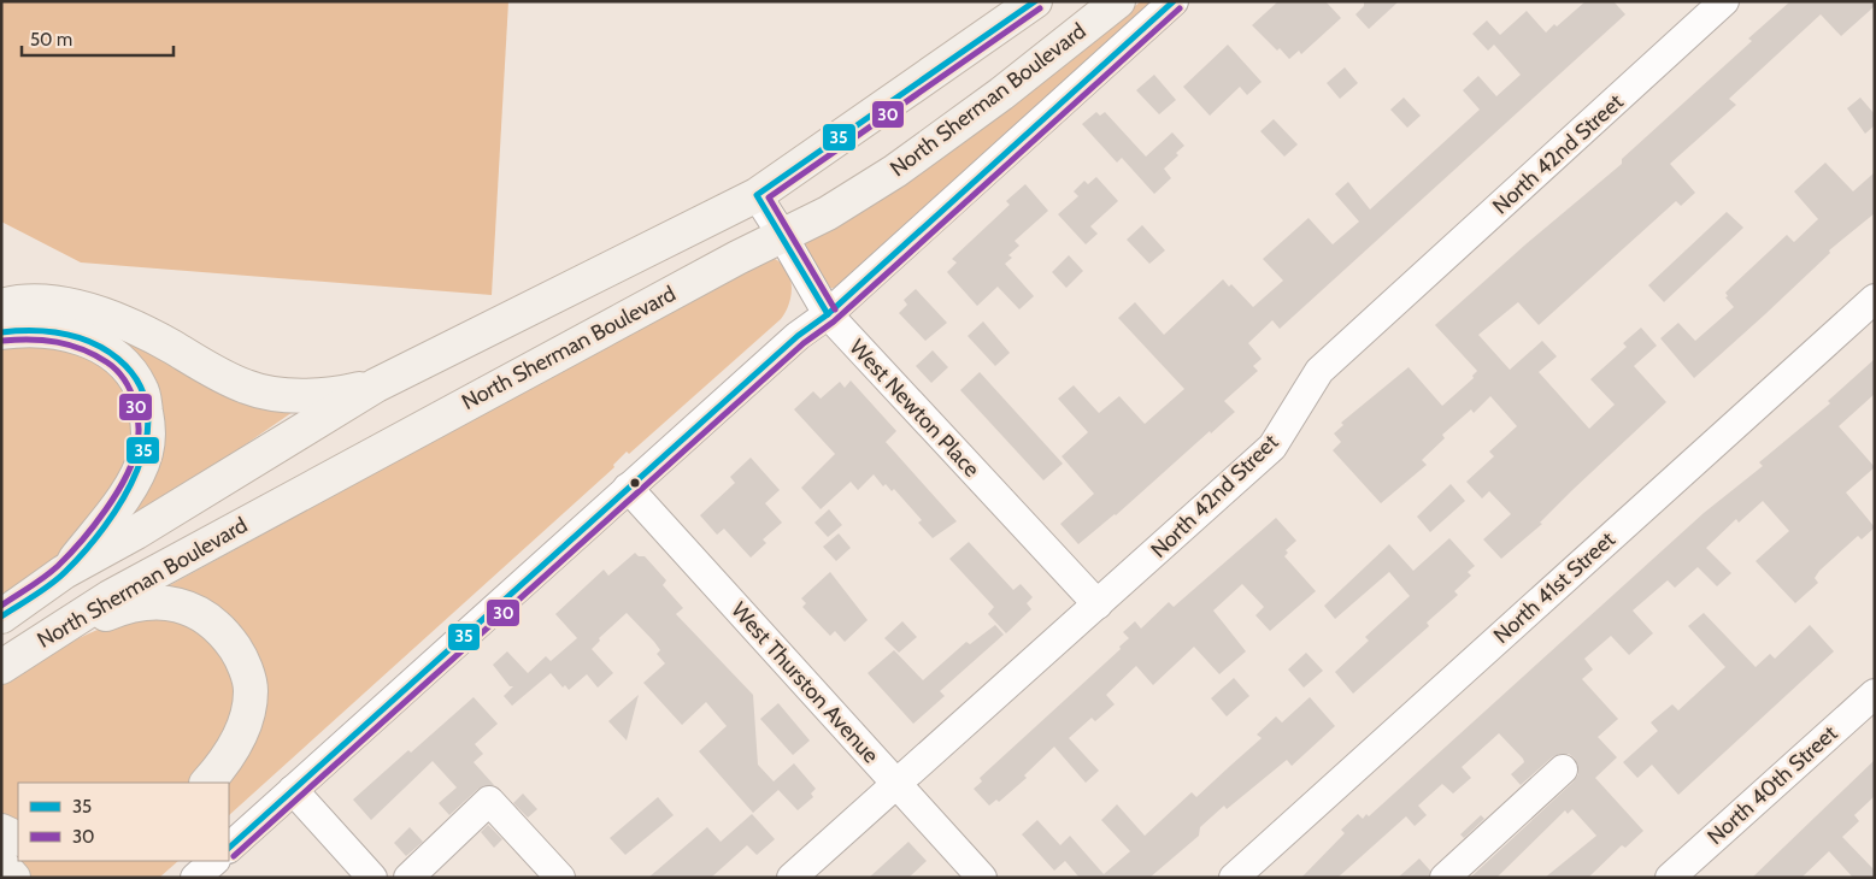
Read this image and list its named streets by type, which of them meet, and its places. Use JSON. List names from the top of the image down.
{
  "streets": {
    "main road": ["North Sherman Boulevard"],
    "street": [
      "North 42nd Street",
      "West Newton Place",
      "North 41st Street",
      "West Thurston Avenue",
      "North 40th Street"
    ]
  },
  "crossings": [
    ["North Sherman Boulevard", "West Newton Place"],
    ["North 42nd Street", "West Newton Place"],
    ["North 42nd Street", "West Thurston Avenue"]
  ],
  "lines": ["transit line 35", "transit line 30"],
  "legend": ["35", "30"],
  "scale_bar": "50 m"
}
